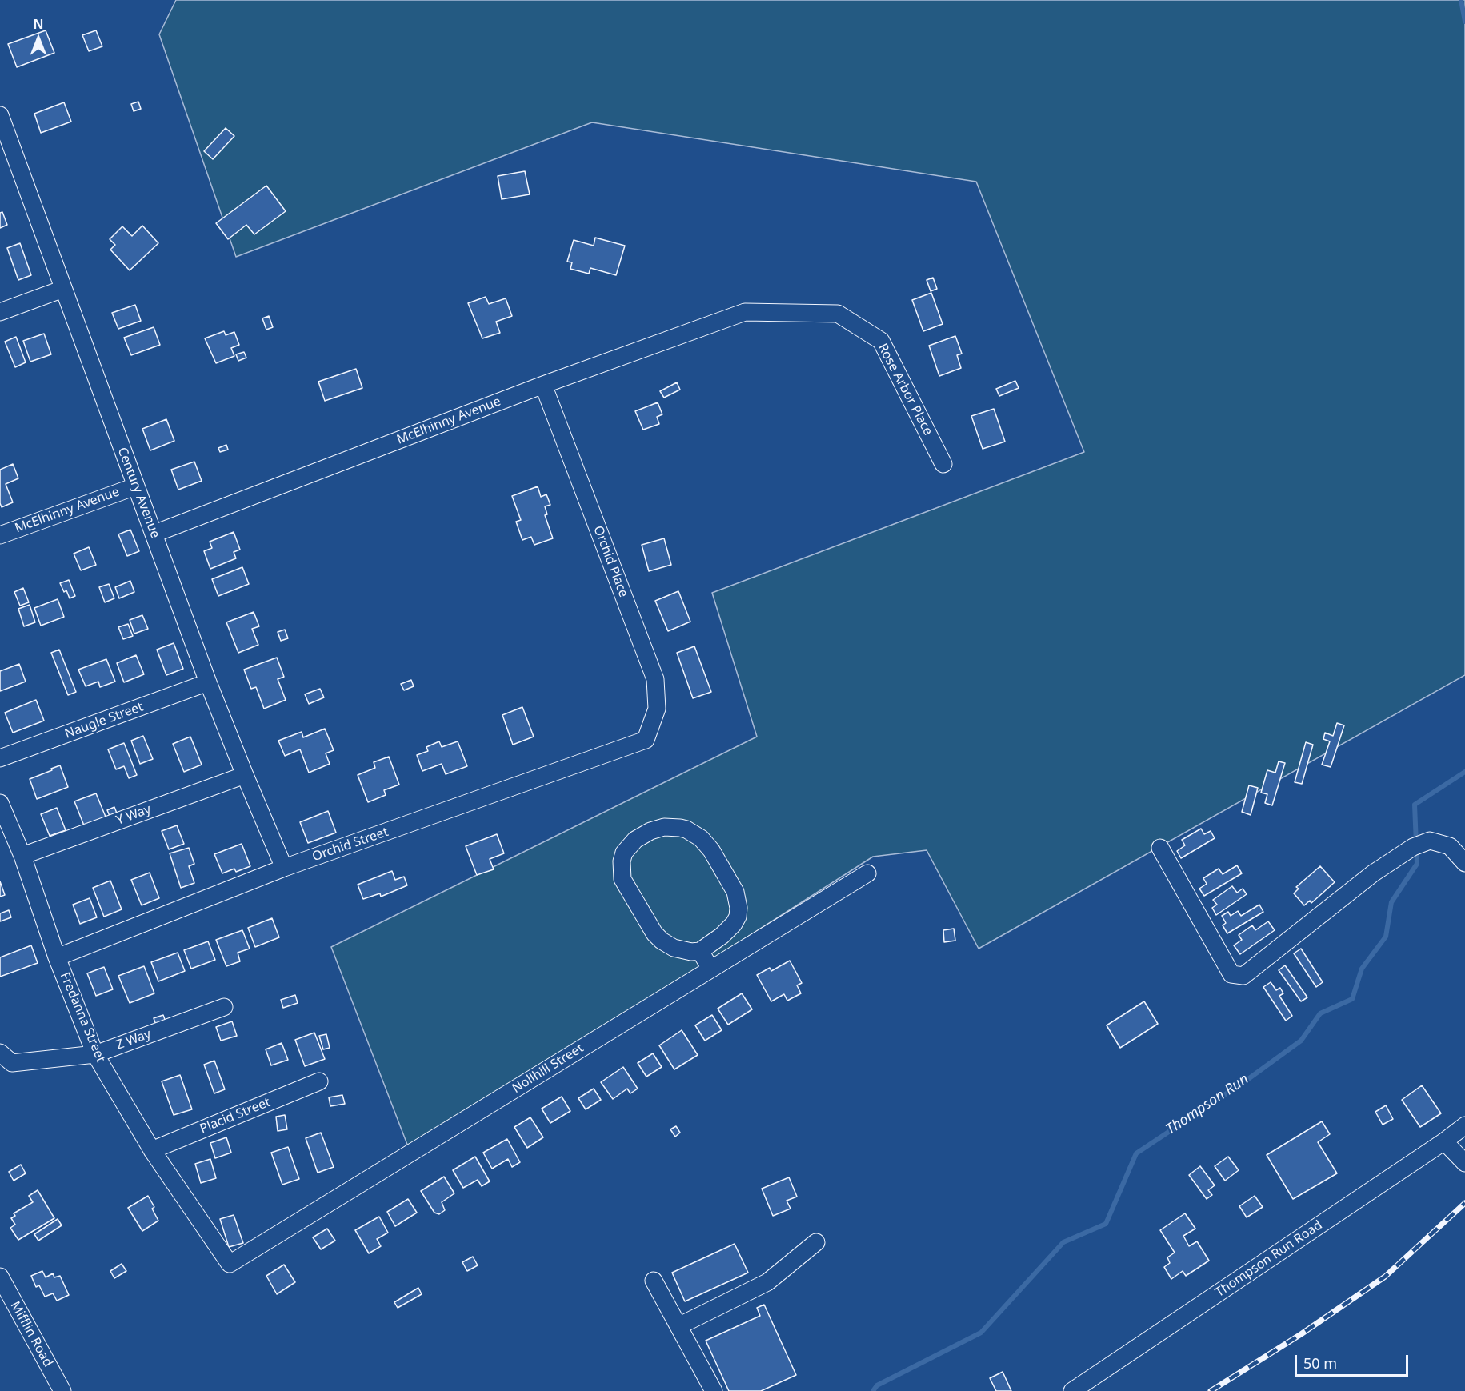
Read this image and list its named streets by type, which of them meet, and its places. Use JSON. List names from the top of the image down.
{
  "streets": {
    "street": [
      "Rose Arbor Place",
      "McElhinny Avenue",
      "Century Avenue",
      "Orchid Place",
      "Naugle Street",
      "Y Way",
      "Orchid Street",
      "Fredanna Street",
      "Z Way",
      "Nollhill Street",
      "Placid Street",
      "Thompson Run Road",
      "Mifflin Road"
    ]
  },
  "crossings": [
    ["Rose Arbor Place", "McElhinny Avenue"],
    ["McElhinny Avenue", "Century Avenue"],
    ["McElhinny Avenue", "Orchid Place"],
    ["Century Avenue", "Naugle Street"],
    ["Century Avenue", "Y Way"],
    ["Century Avenue", "Orchid Street"],
    ["Orchid Place", "Orchid Street"],
    ["Y Way", "Fredanna Street"],
    ["Orchid Street", "Fredanna Street"],
    ["Fredanna Street", "Z Way"],
    ["Fredanna Street", "Nollhill Street"],
    ["Fredanna Street", "Placid Street"]
  ],
  "water": ["Thompson Run"],
  "scale_bar": "50 m",
  "north": "top"
}
